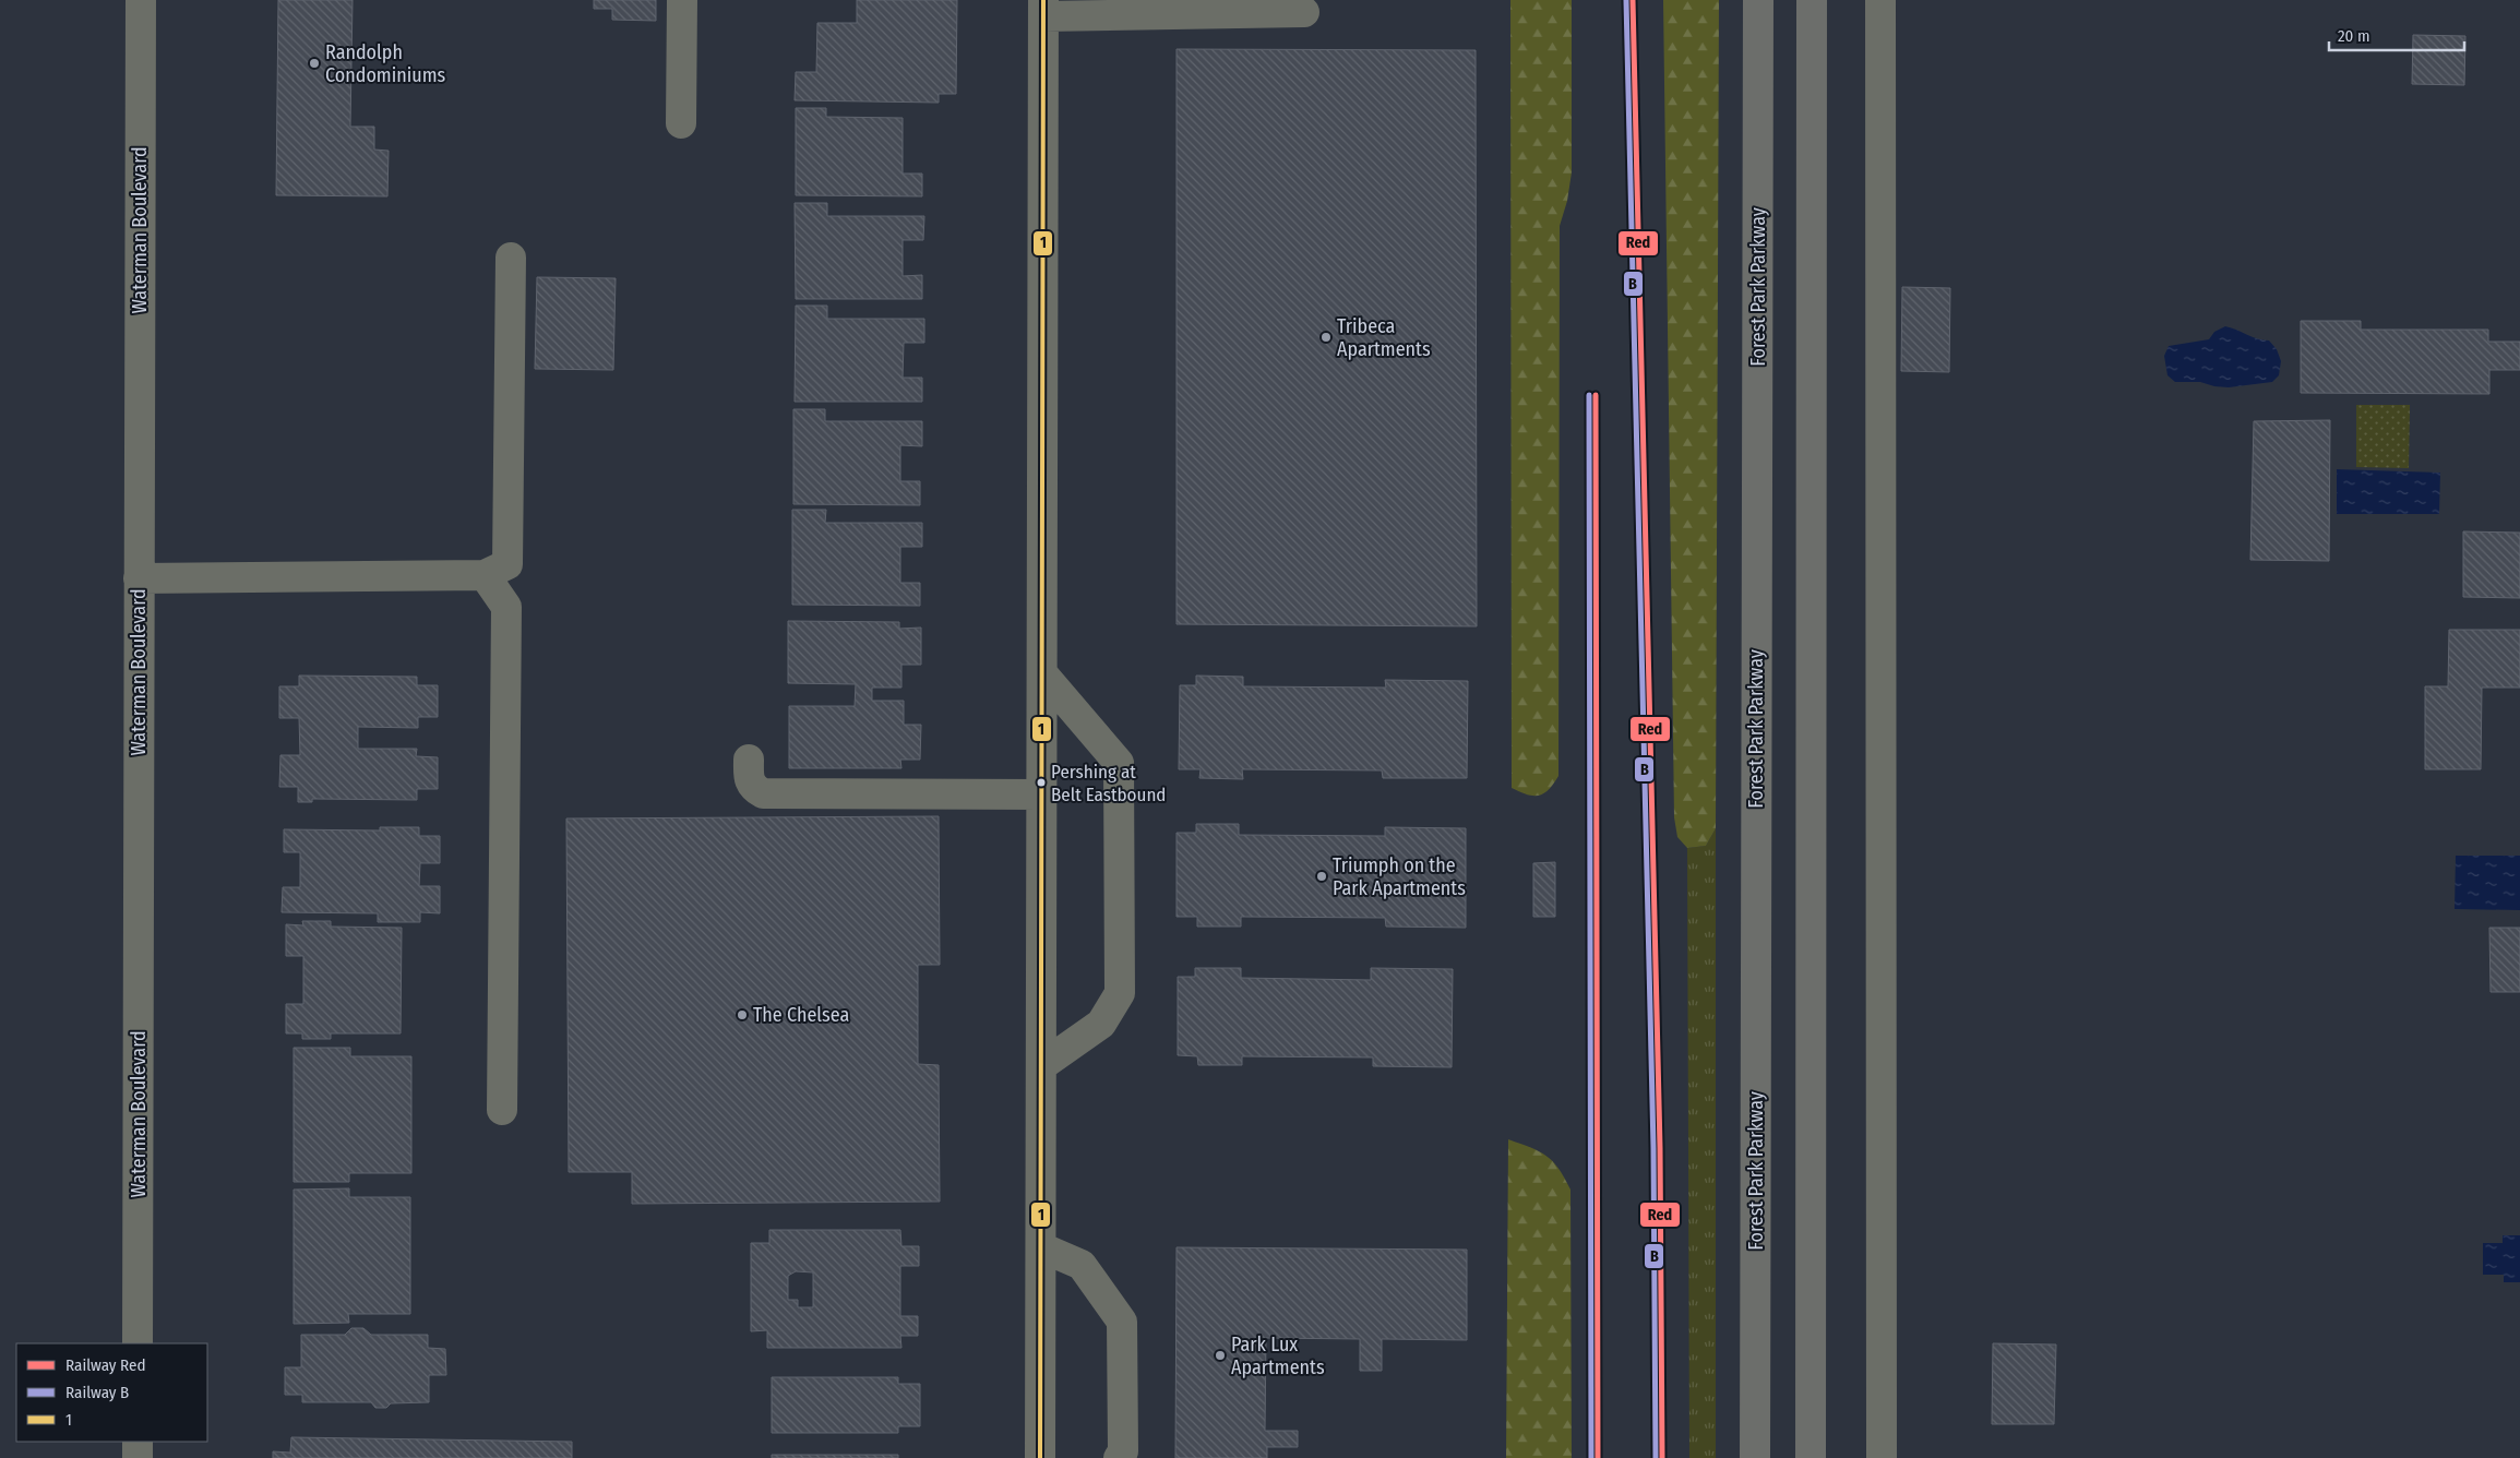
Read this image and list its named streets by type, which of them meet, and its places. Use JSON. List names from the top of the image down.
{
  "streets": {
    "main road": ["Forest Park Parkway"],
    "street": ["Waterman Boulevard"]
  },
  "places": [
    "Randolph Condominiums",
    "Tribeca Apartments",
    "Pershing at Belt Eastbound",
    "Triumph on the Park Apartments",
    "The Chelsea",
    "Park Lux Apartments"
  ],
  "lines": ["rail line Red", "rail line B", "transit line 1"],
  "legend": ["Railway Red", "Railway B", "1"],
  "scale_bar": "20 m"
}
